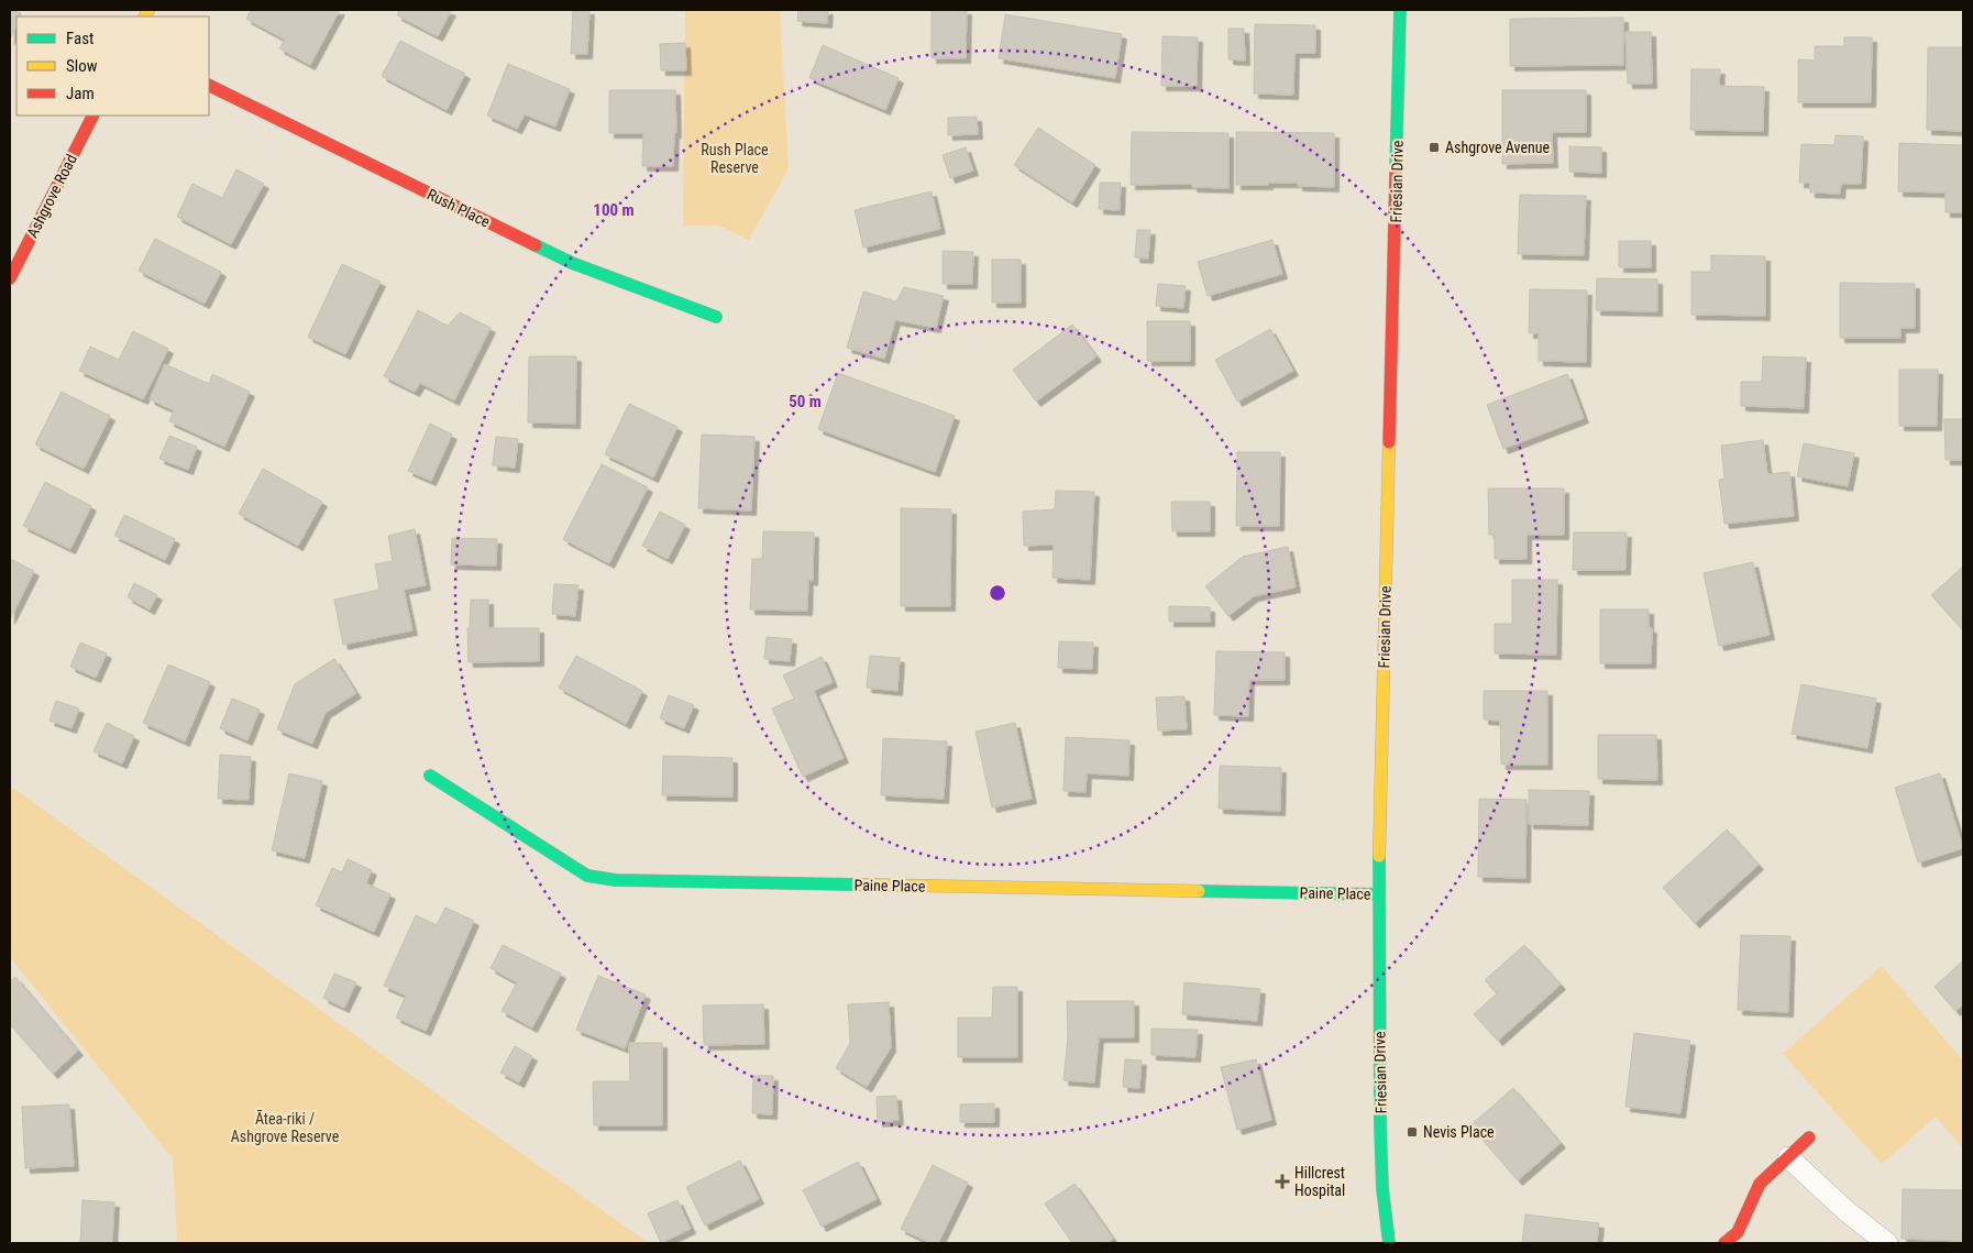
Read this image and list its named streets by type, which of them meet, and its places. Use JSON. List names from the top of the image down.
{
  "streets": {
    "street": [
      "Friesian Drive",
      "Ashgrove Road",
      "Rush Place",
      "Paine Place"
    ]
  },
  "crossings": [
    ["Friesian Drive", "Paine Place"]
  ],
  "parks": ["Rush Place Reserve", "Ātea-riki / Ashgrove Reserve"],
  "places": {
    "transit": ["Ashgrove Avenue", "Nevis Place"],
    "health": ["Hillcrest Hospital"]
  },
  "legend": ["Fast", "Slow", "Jam"],
  "rings": ["100 m", "50 m"]
}
